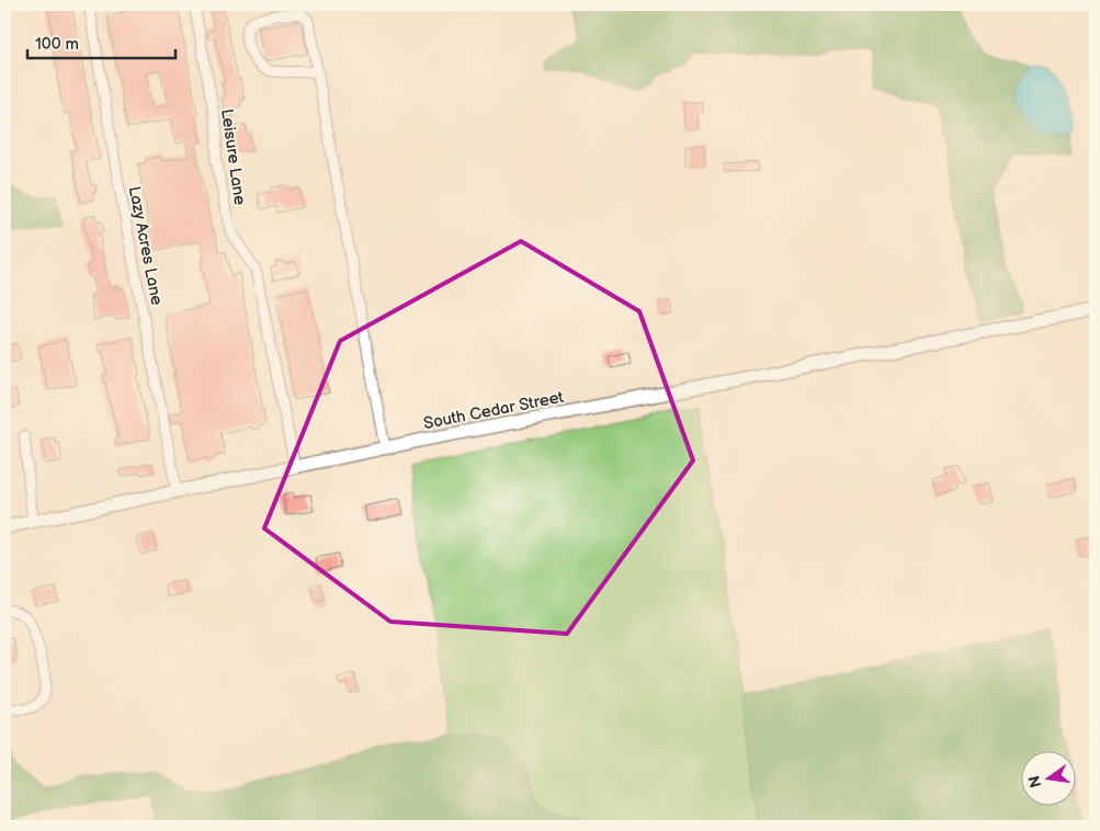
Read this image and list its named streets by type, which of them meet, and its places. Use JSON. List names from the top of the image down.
{
  "streets": {
    "main road": ["South Cedar Street"],
    "street": ["Leisure Lane", "Lazy Acres Lane"]
  },
  "crossings": [
    ["Leisure Lane", "South Cedar Street"],
    ["Lazy Acres Lane", "South Cedar Street"]
  ],
  "scale_bar": "100 m",
  "north": "left"
}
